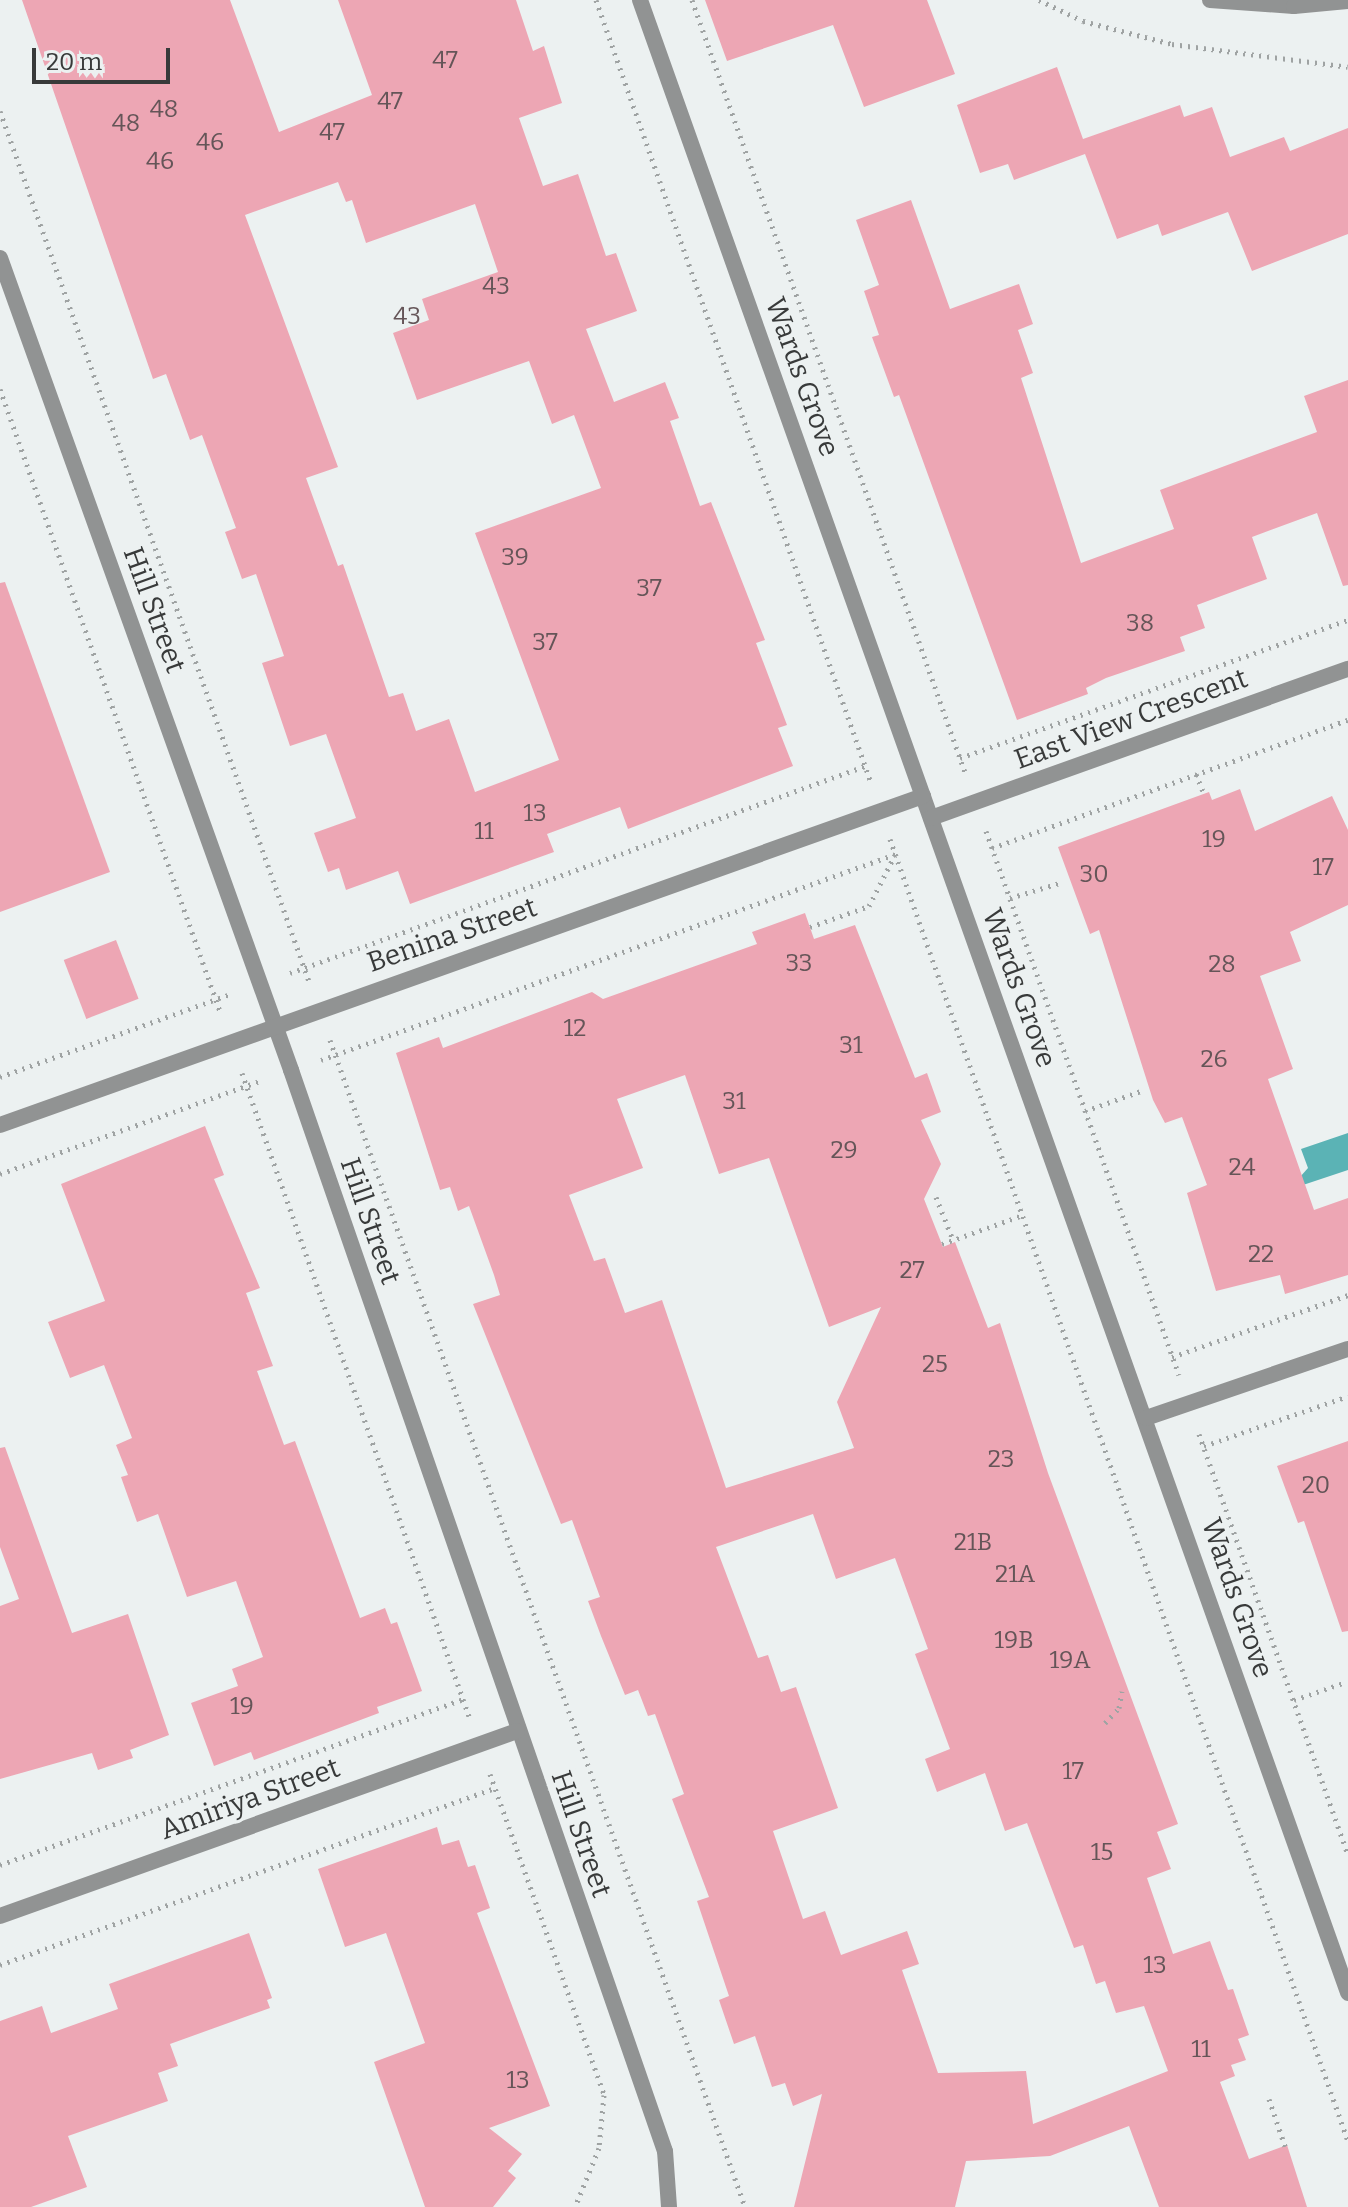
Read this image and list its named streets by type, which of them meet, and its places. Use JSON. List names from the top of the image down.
{
  "streets": {
    "street": [
      "Wards Grove",
      "Hill Street",
      "East View Crescent",
      "Benina Street",
      "Amiriya Street"
    ]
  },
  "crossings": [
    ["Wards Grove", "East View Crescent"],
    ["Wards Grove", "Benina Street"],
    ["Hill Street", "Benina Street"],
    ["Hill Street", "Amiriya Street"]
  ],
  "house_numbers": [
    "47",
    "47",
    "48",
    "48",
    "47",
    "46",
    "46",
    "43",
    "43",
    "39",
    "37",
    "38",
    "37",
    "13",
    "11",
    "19",
    "17",
    "30",
    "33",
    "28",
    "12",
    "31",
    "26",
    "31",
    "29",
    "24",
    "22",
    "27",
    "25",
    "23",
    "20",
    "21B",
    "21A",
    "19B",
    "19A",
    "19",
    "17",
    "15",
    "13",
    "11",
    "13"
  ],
  "scale_bar": "20 m"
}
